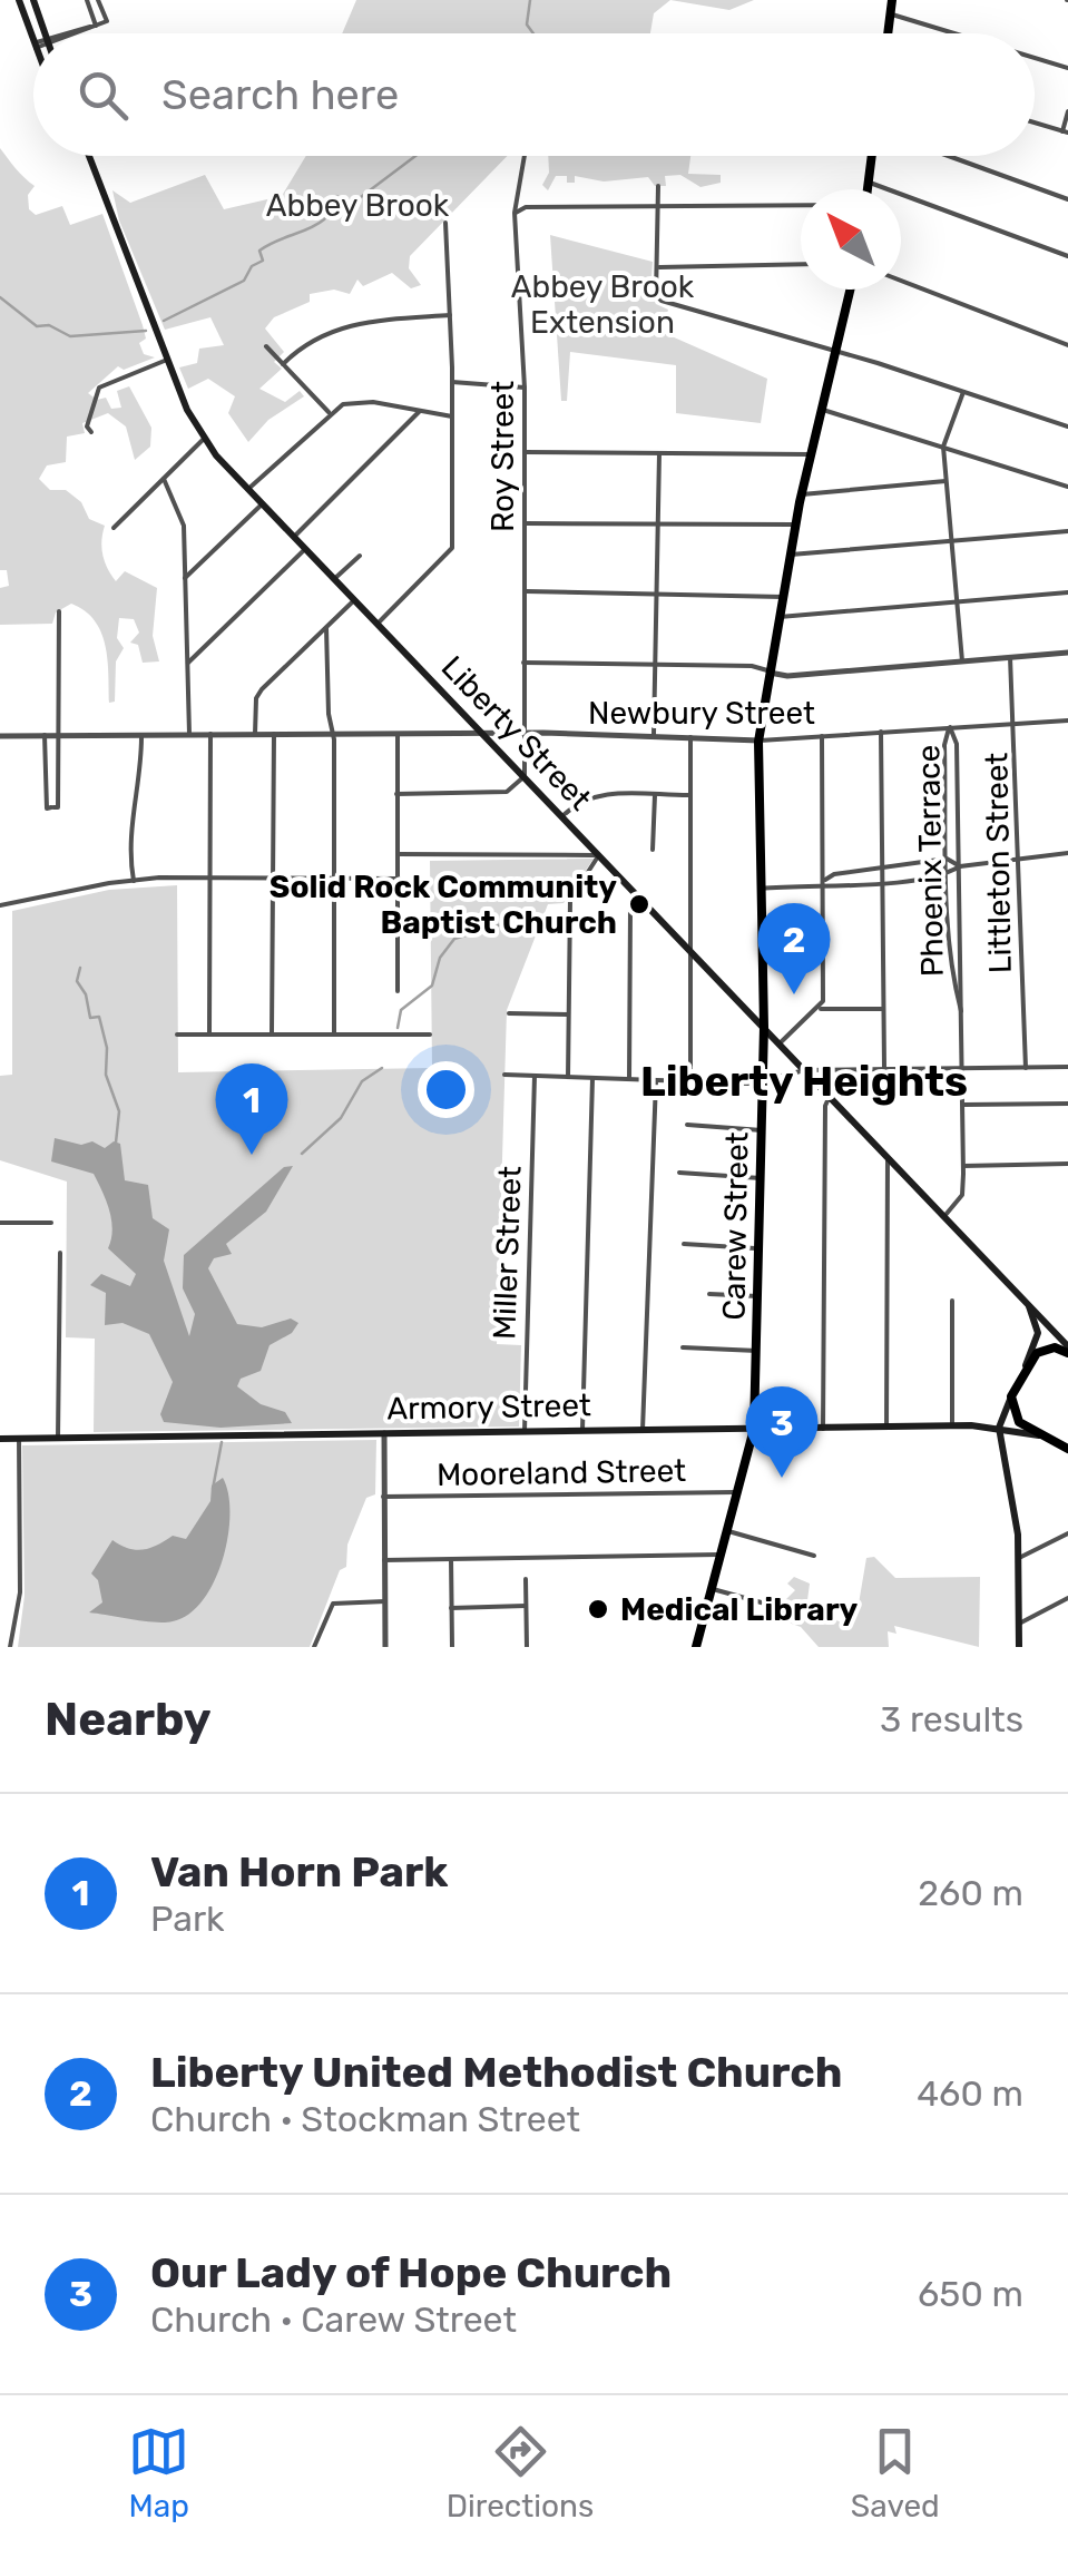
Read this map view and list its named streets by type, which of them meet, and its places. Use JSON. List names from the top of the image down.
{
  "streets": {
    "main road": ["Liberty Street", "Carew Street", "Armory Street"],
    "street": [
      "Roy Street",
      "Newbury Street",
      "Phoenix Terrace",
      "Littleton Street",
      "Miller Street",
      "Mooreland Street"
    ]
  },
  "crossings": [
    ["Roy Street", "Newbury Street"],
    ["Roy Street", "Liberty Street"],
    ["Newbury Street", "Liberty Street"],
    ["Newbury Street", "Phoenix Terrace"],
    ["Newbury Street", "Littleton Street"],
    ["Newbury Street", "Carew Street"],
    ["Liberty Street", "Phoenix Terrace"],
    ["Liberty Street", "Carew Street"],
    ["Carew Street", "Armory Street"],
    ["Carew Street", "Mooreland Street"],
    ["Miller Street", "Armory Street"]
  ],
  "districts": ["Liberty Heights"],
  "parks": ["Abbey Brook", "Abbey Brook Extension"],
  "places": ["Solid Rock Community Baptist Church", "Medical Library"],
  "north": "top left",
  "page": {
    "search": "Search here",
    "pins": ["2", "1", "3"],
    "heading": ["Nearby", "3 results"],
    "list": [
      {
        "mark": "1",
        "name": "Van Horn Park",
        "note": "Park",
        "value": "260 m"
      },
      {
        "mark": "2",
        "name": "Liberty United Methodist Church",
        "note": "Church · Stockman Street",
        "value": "460 m"
      },
      {
        "mark": "3",
        "name": "Our Lady of Hope Church",
        "note": "Church · Carew Street",
        "value": "650 m"
      }
    ],
    "nav": ["Map", "Directions", "Saved"]
  }
}
